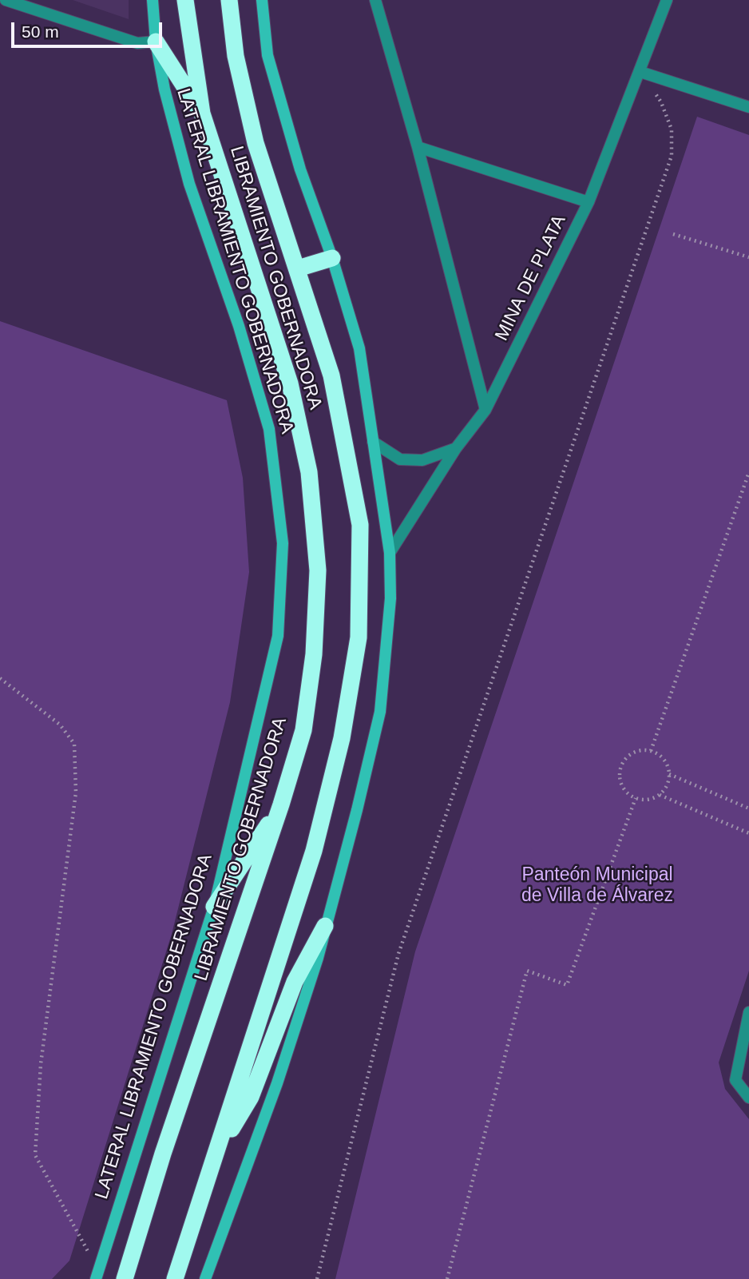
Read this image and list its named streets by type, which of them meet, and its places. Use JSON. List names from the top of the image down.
{
  "streets": {
    "highway": ["LIBRAMIENTO GOBERNADORA"],
    "street": ["LATERAL LIBRAMIENTO GOBERNADORA", "MINA DE PLATA"]
  },
  "parks": ["Panteón Municipal de Villa de Álvarez"],
  "scale_bar": "50 m"
}
